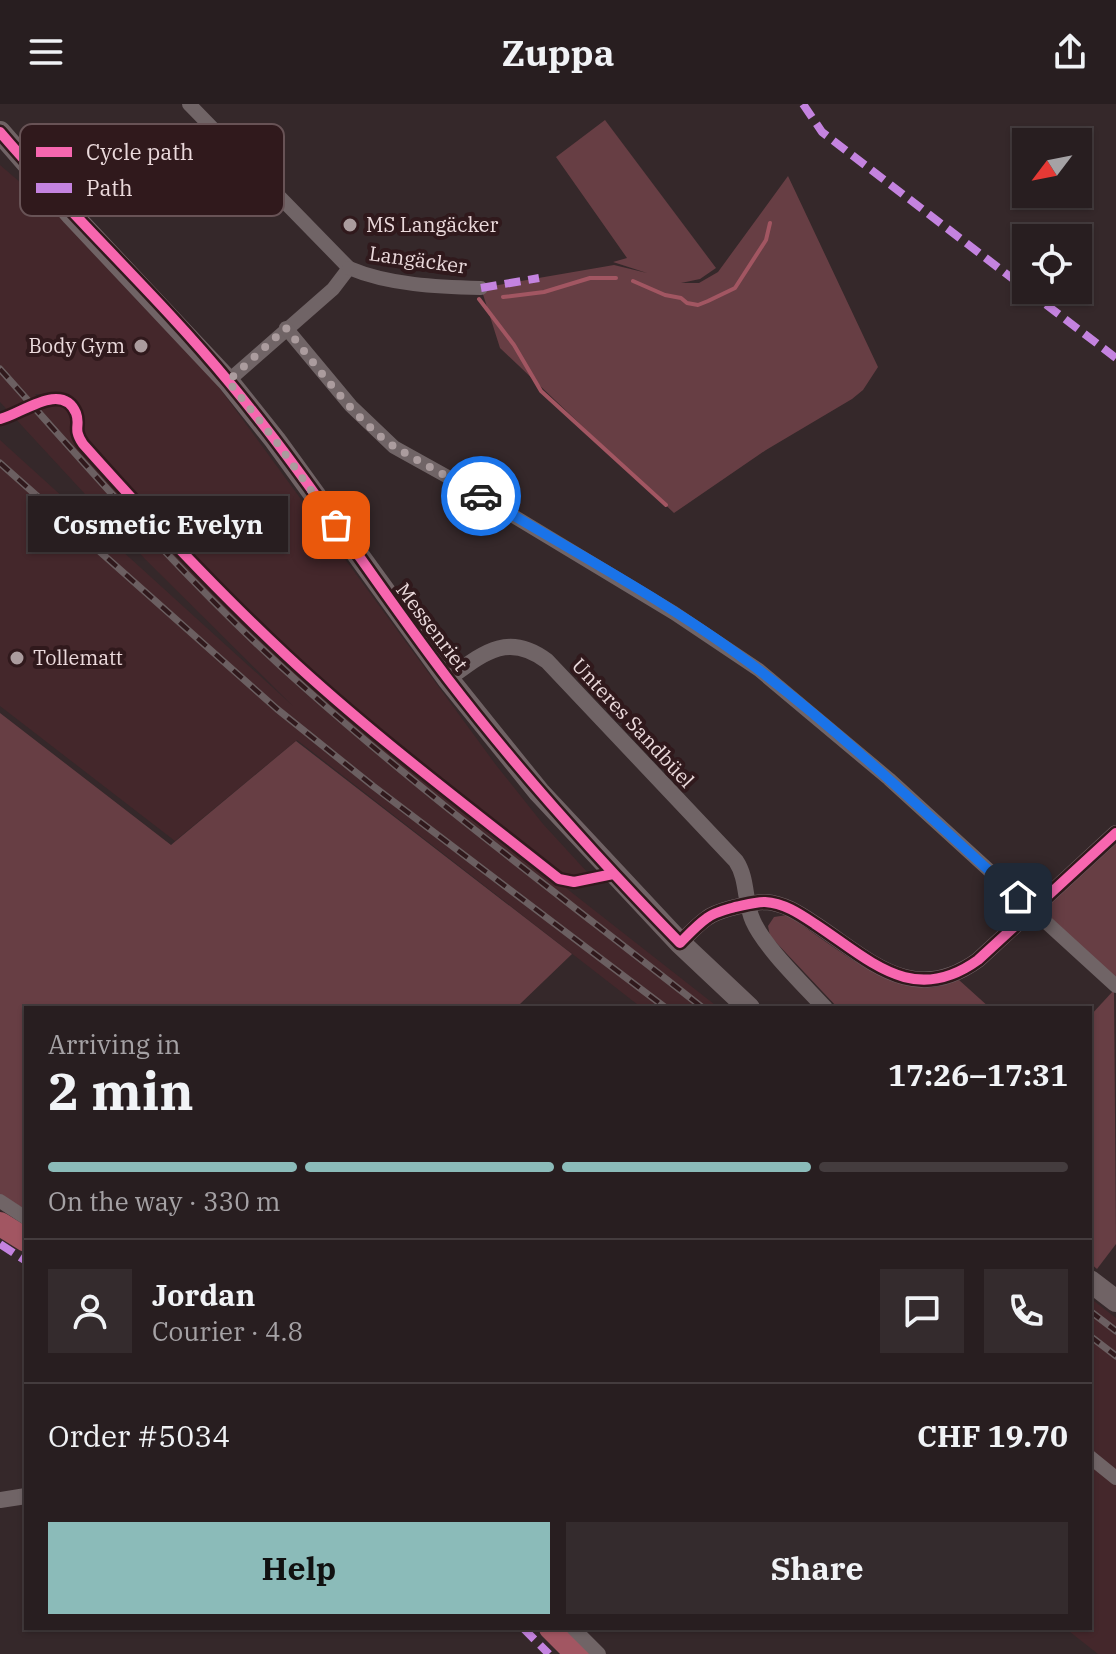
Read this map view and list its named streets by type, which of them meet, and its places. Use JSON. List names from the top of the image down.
{
  "streets": {
    "main road": ["Messenriet"],
    "street": ["Langäcker", "Unteres Sandbüel"]
  },
  "crossings": [
    ["Langäcker", "Messenriet"],
    ["Messenriet", "Unteres Sandbüel"]
  ],
  "places": [
    "MS Langäcker",
    "Body Gym",
    "Cosmetic Evelyn",
    "Tollematt"
  ],
  "legend": ["Cycle path", "Path"],
  "north": "bottom left",
  "page": {
    "header": "Zuppa",
    "bubble": "Cosmetic Evelyn",
    "heading": ["2 min", "Arriving in", "17:26–17:31"],
    "panel": [
      "Jordan",
      "Courier · 4.8",
      "Order #5034",
      "CHF 19.70"
    ],
    "bar": "On the way · 330 m",
    "buttons": ["Help", "Share"]
  }
}
